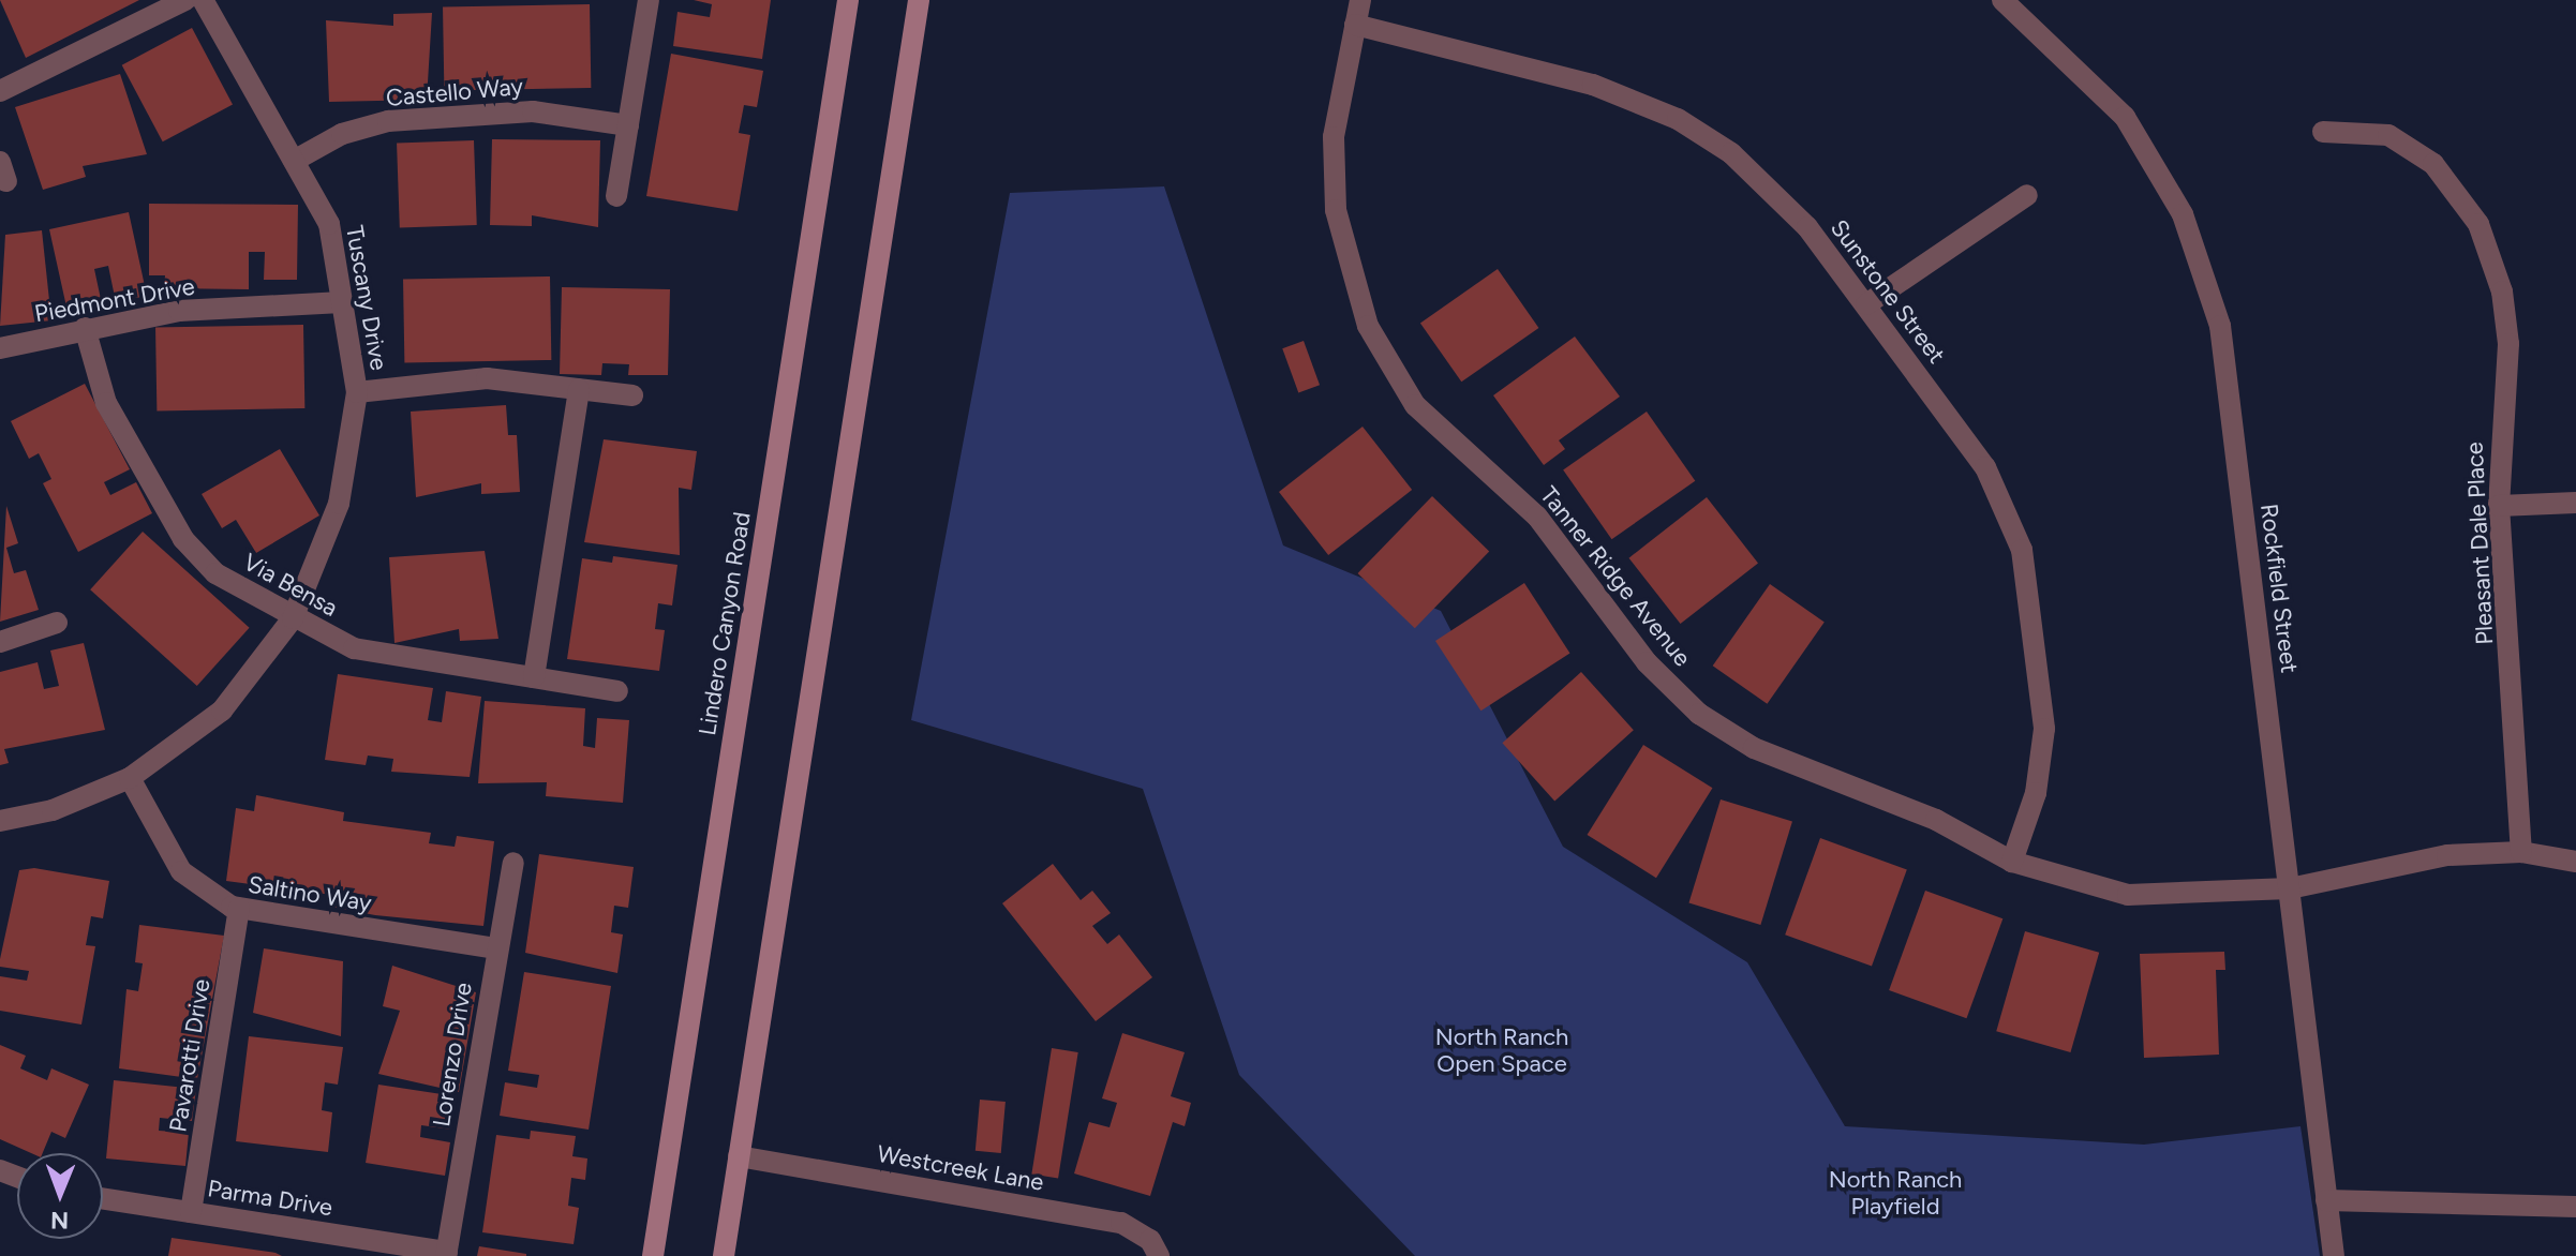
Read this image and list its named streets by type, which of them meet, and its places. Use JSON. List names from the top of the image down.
{
  "streets": {
    "main road": ["Lindero Canyon Road"],
    "street": [
      "Castello Way",
      "Sunstone Street",
      "Tuscany Drive",
      "Piedmont Drive",
      "Pleasant Dale Place",
      "Tanner Ridge Avenue",
      "Via Bensa",
      "Rockfield Street",
      "Saltino Way",
      "Lorenzo Drive",
      "Pavarotti Drive",
      "Westcreek Lane",
      "Parma Drive"
    ]
  },
  "crossings": [
    ["Castello Way", "Tuscany Drive"],
    ["Sunstone Street", "Tanner Ridge Avenue"],
    ["Tuscany Drive", "Piedmont Drive"],
    ["Tuscany Drive", "Via Bensa"],
    ["Tuscany Drive", "Saltino Way"],
    ["Piedmont Drive", "Via Bensa"],
    ["Pleasant Dale Place", "Tanner Ridge Avenue"],
    ["Tanner Ridge Avenue", "Rockfield Street"],
    ["Saltino Way", "Lorenzo Drive"],
    ["Saltino Way", "Pavarotti Drive"],
    ["Lorenzo Drive", "Parma Drive"],
    ["Pavarotti Drive", "Parma Drive"]
  ],
  "parks": ["North Ranch Open Space", "North Ranch Playfield"],
  "north": "bottom"
}
